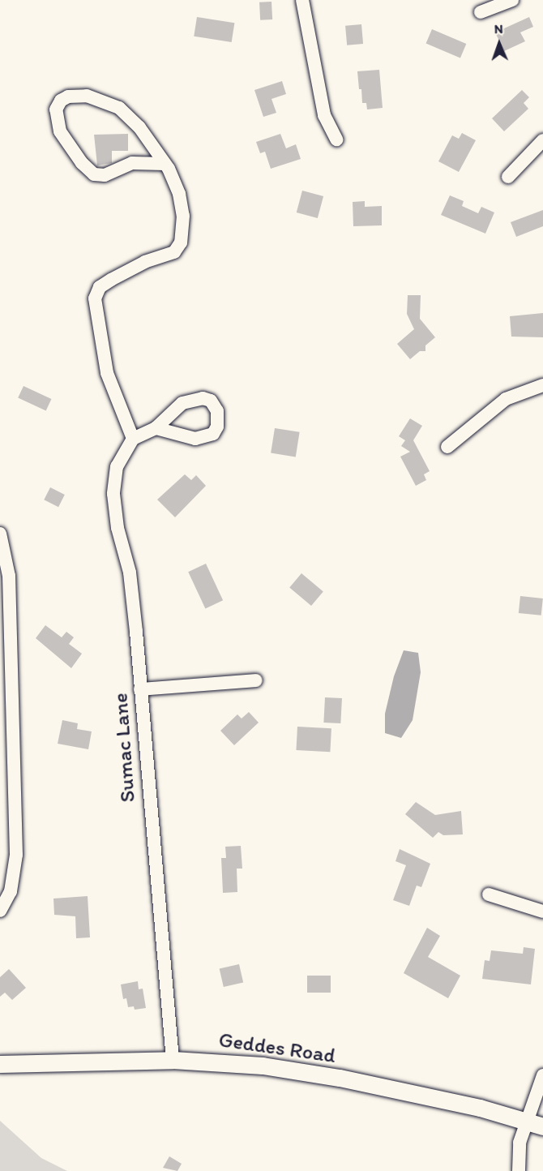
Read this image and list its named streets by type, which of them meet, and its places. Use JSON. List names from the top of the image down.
{
  "streets": {
    "main road": ["Geddes Road"],
    "street": ["Sumac Lane"]
  },
  "crossings": [
    ["Sumac Lane", "Geddes Road"]
  ],
  "north": "top"
}
